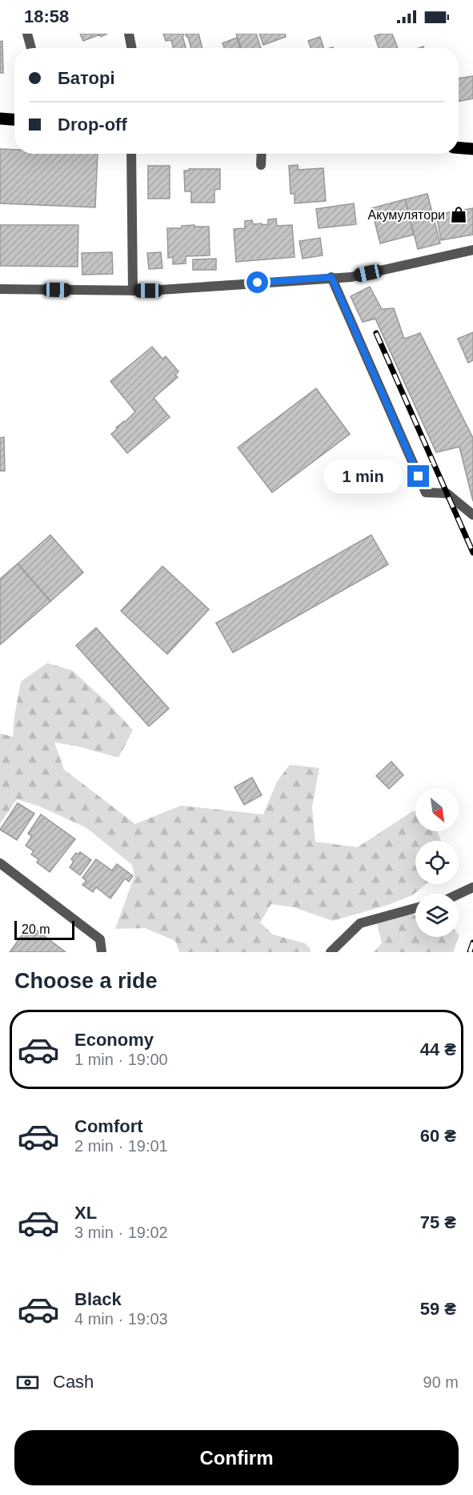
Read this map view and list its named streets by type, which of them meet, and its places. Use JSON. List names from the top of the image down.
{
  "places": {
    "shop": ["Акумулятори"]
  },
  "scale_bar": "20 m",
  "north": "bottom right",
  "page": {
    "status": "18:58",
    "banner": ["Баторі", "Drop-off"],
    "bubble": "1 min",
    "scale": "20 m",
    "heading": "Choose a ride",
    "list": [
      {
        "name": "Economy",
        "note": "1 min · 19:00",
        "value": "44 ₴"
      },
      {
        "name": "Comfort",
        "note": "2 min · 19:01",
        "value": "60 ₴"
      },
      {
        "name": "XL",
        "note": "3 min · 19:02",
        "value": "75 ₴"
      },
      {
        "name": "Black",
        "note": "4 min · 19:03",
        "value": "59 ₴"
      }
    ],
    "pay": ["Cash", "90 m"],
    "buttons": "Confirm"
  }
}
